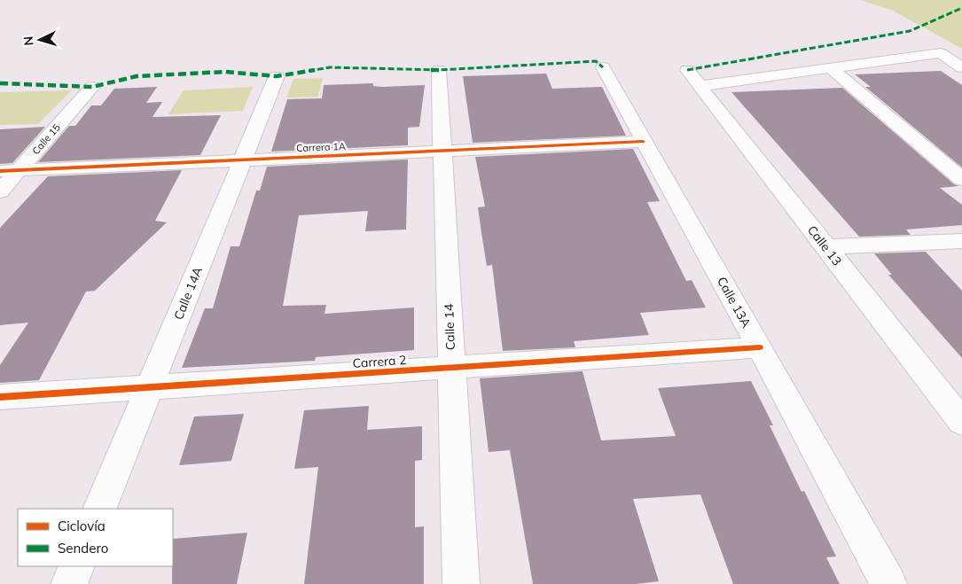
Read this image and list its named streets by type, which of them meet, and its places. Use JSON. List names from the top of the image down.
{
  "streets": {
    "street": [
      "Calle 15",
      "Carrera 1A",
      "Calle 13",
      "Calle 14A",
      "Calle 13A",
      "Calle 14",
      "Carrera 2"
    ]
  },
  "crossings": [
    ["Calle 15", "Carrera 1A"],
    ["Carrera 1A", "Calle 14A"],
    ["Carrera 1A", "Calle 13A"],
    ["Carrera 1A", "Calle 14"],
    ["Calle 14A", "Carrera 2"],
    ["Calle 13A", "Carrera 2"],
    ["Calle 14", "Carrera 2"]
  ],
  "legend": ["Ciclovía", "Sendero"],
  "north": "left"
}
